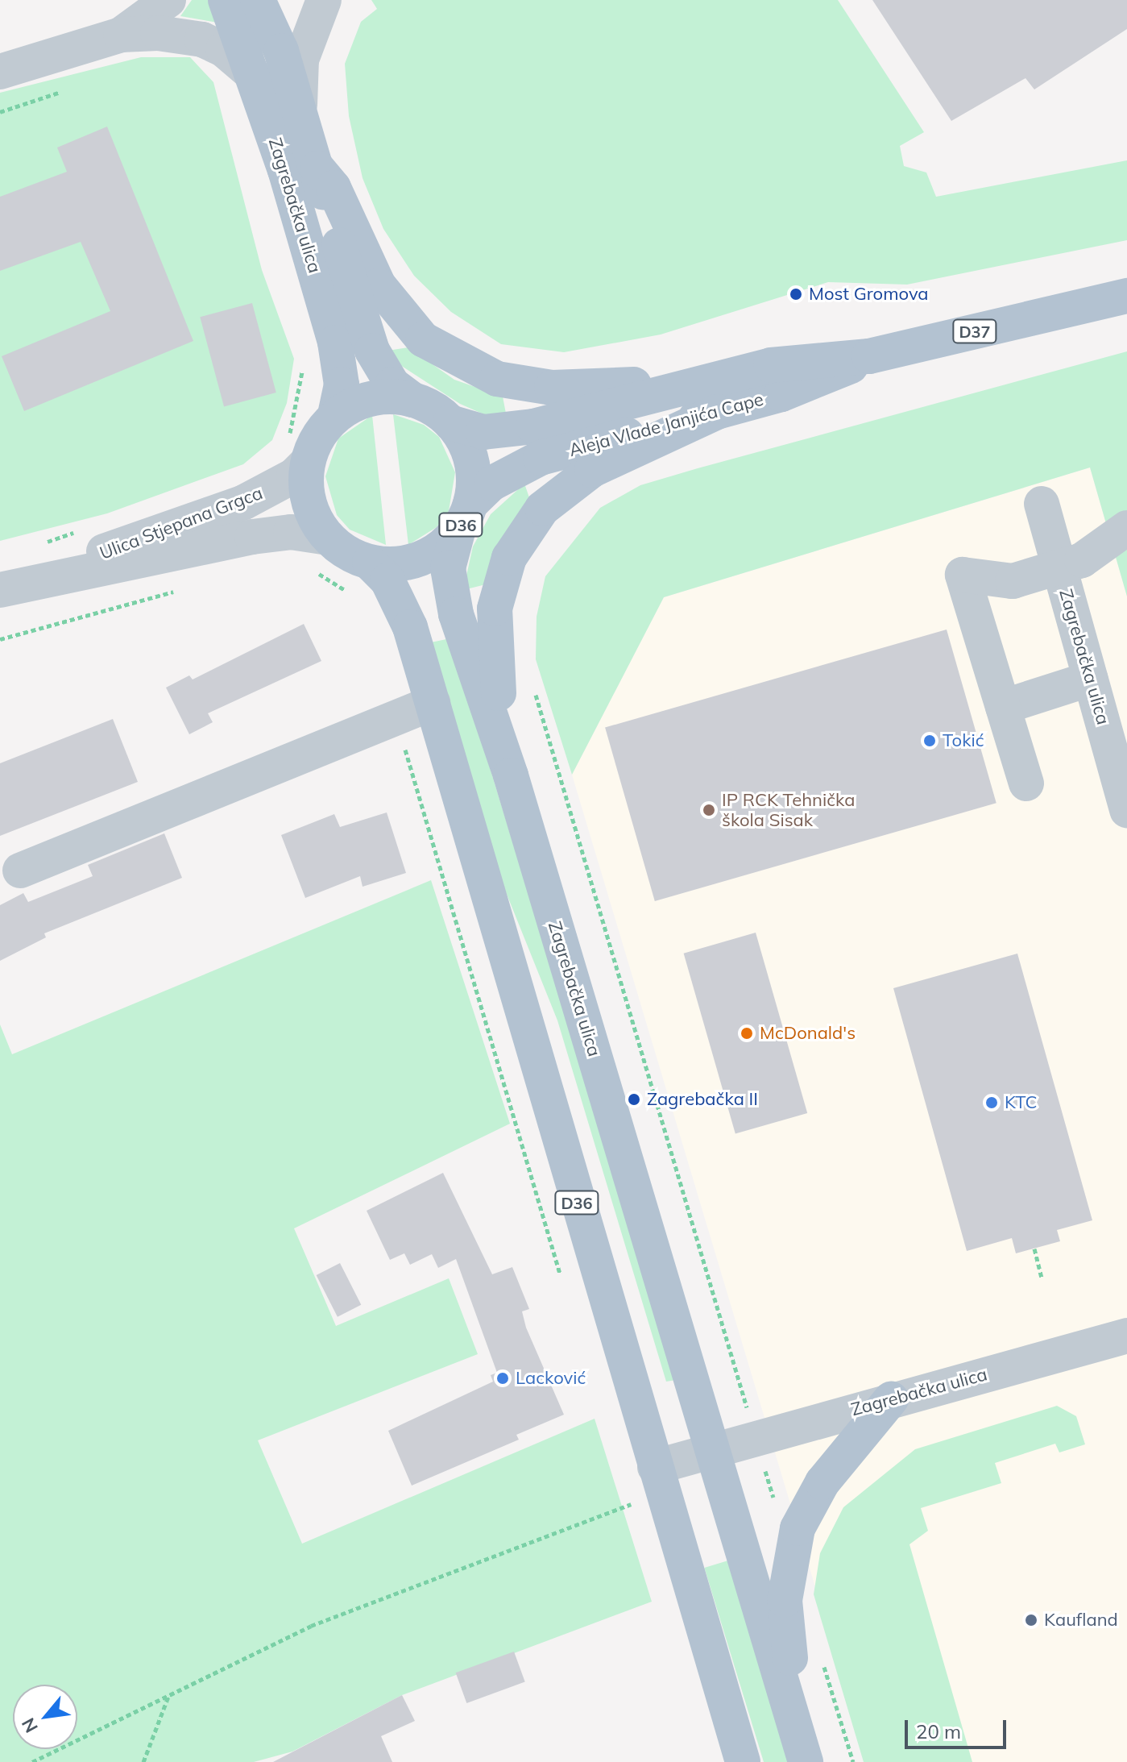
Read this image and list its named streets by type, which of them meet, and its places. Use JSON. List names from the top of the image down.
{
  "streets": {
    "main road": [
      "Zagrebačka ulica",
      "D37",
      "Aleja Vlade Janjića Cape",
      "D36"
    ],
    "street": ["Ulica Stjepana Grgca"]
  },
  "crossings": [
    ["Zagrebačka ulica", "Aleja Vlade Janjića Cape"],
    ["Zagrebačka ulica", "Ulica Stjepana Grgca"],
    ["Zagrebačka ulica", "D36"],
    ["Aleja Vlade Janjića Cape", "Ulica Stjepana Grgca"],
    ["Aleja Vlade Janjića Cape", "D36"],
    ["Ulica Stjepana Grgca", "D36"]
  ],
  "places": [
    "Most Gromova",
    "Tokić",
    "IP RCK Tehnička škola Sisak",
    "McDonald's",
    "Zagrebačka II",
    "KTC",
    "Lacković",
    "Kaufland"
  ],
  "scale_bar": "20 m",
  "north": "bottom left"
}
